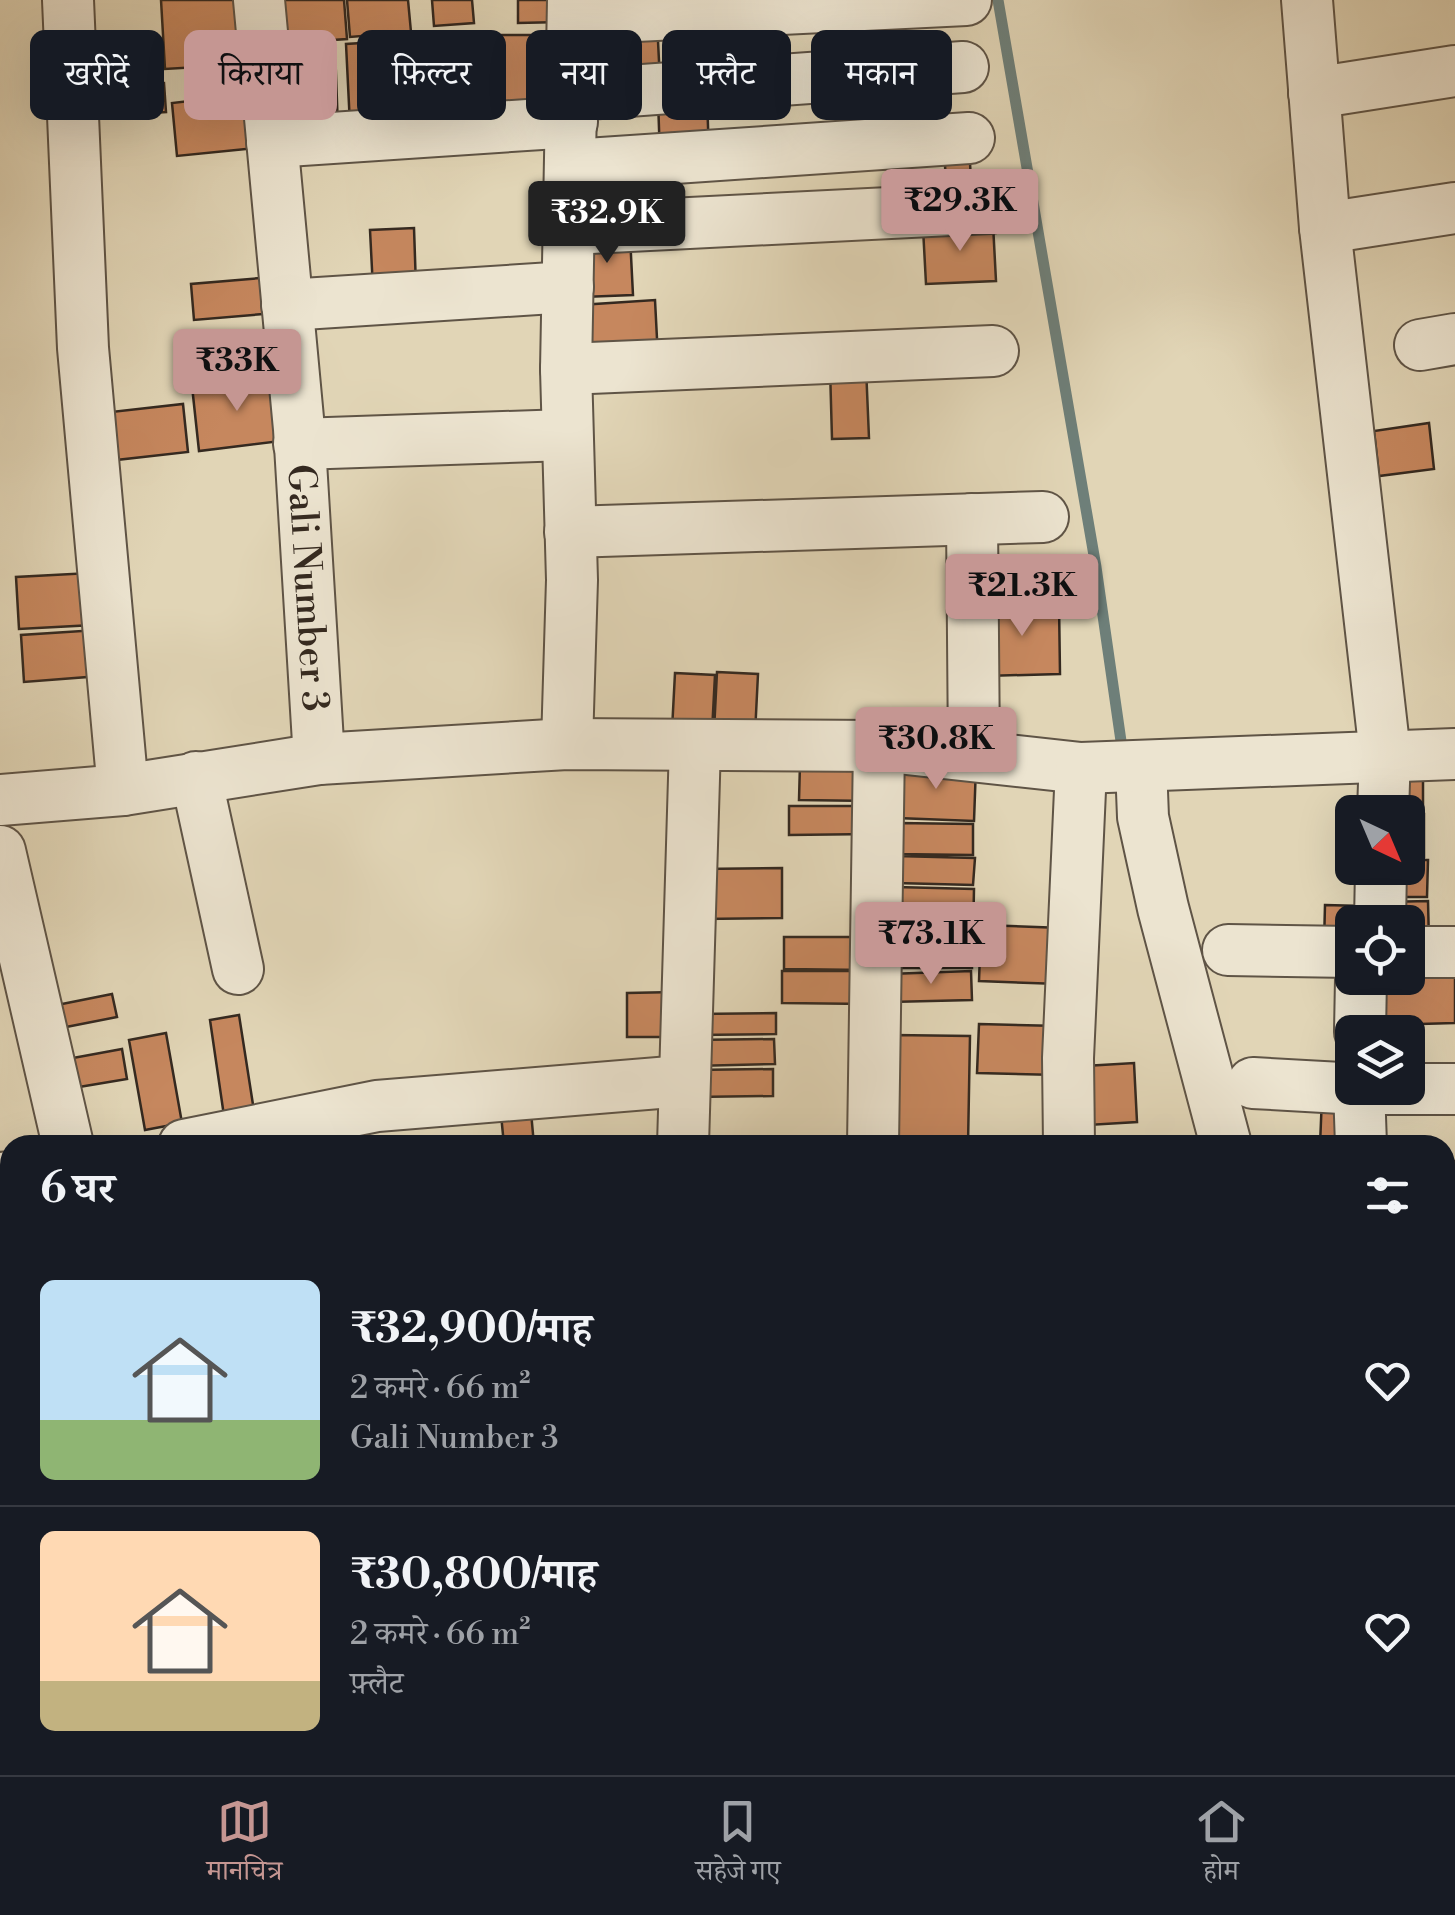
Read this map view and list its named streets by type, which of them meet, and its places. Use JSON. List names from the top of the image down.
{
  "streets": {
    "street": ["Gali Number 3"]
  },
  "north": "bottom right",
  "page": {
    "chip": [
      "खरीदें",
      "किराया",
      "फ़िल्टर",
      "नया",
      "फ़्लैट",
      "मकान"
    ],
    "price": [
      "₹29.3K",
      "₹32.9K",
      "₹33K",
      "₹21.3K",
      "₹30.8K",
      "₹73.1K"
    ],
    "heading": "6 घर",
    "list": [
      {
        "name": "₹32,900/माह",
        "note": "2 कमरे · 66 m² · Gali Number 3"
      },
      {
        "name": "₹30,800/माह",
        "note": "2 कमरे · 66 m² · फ़्लैट"
      }
    ],
    "tabs": ["मानचित्र", "सहेजे गए", "होम"]
  }
}
